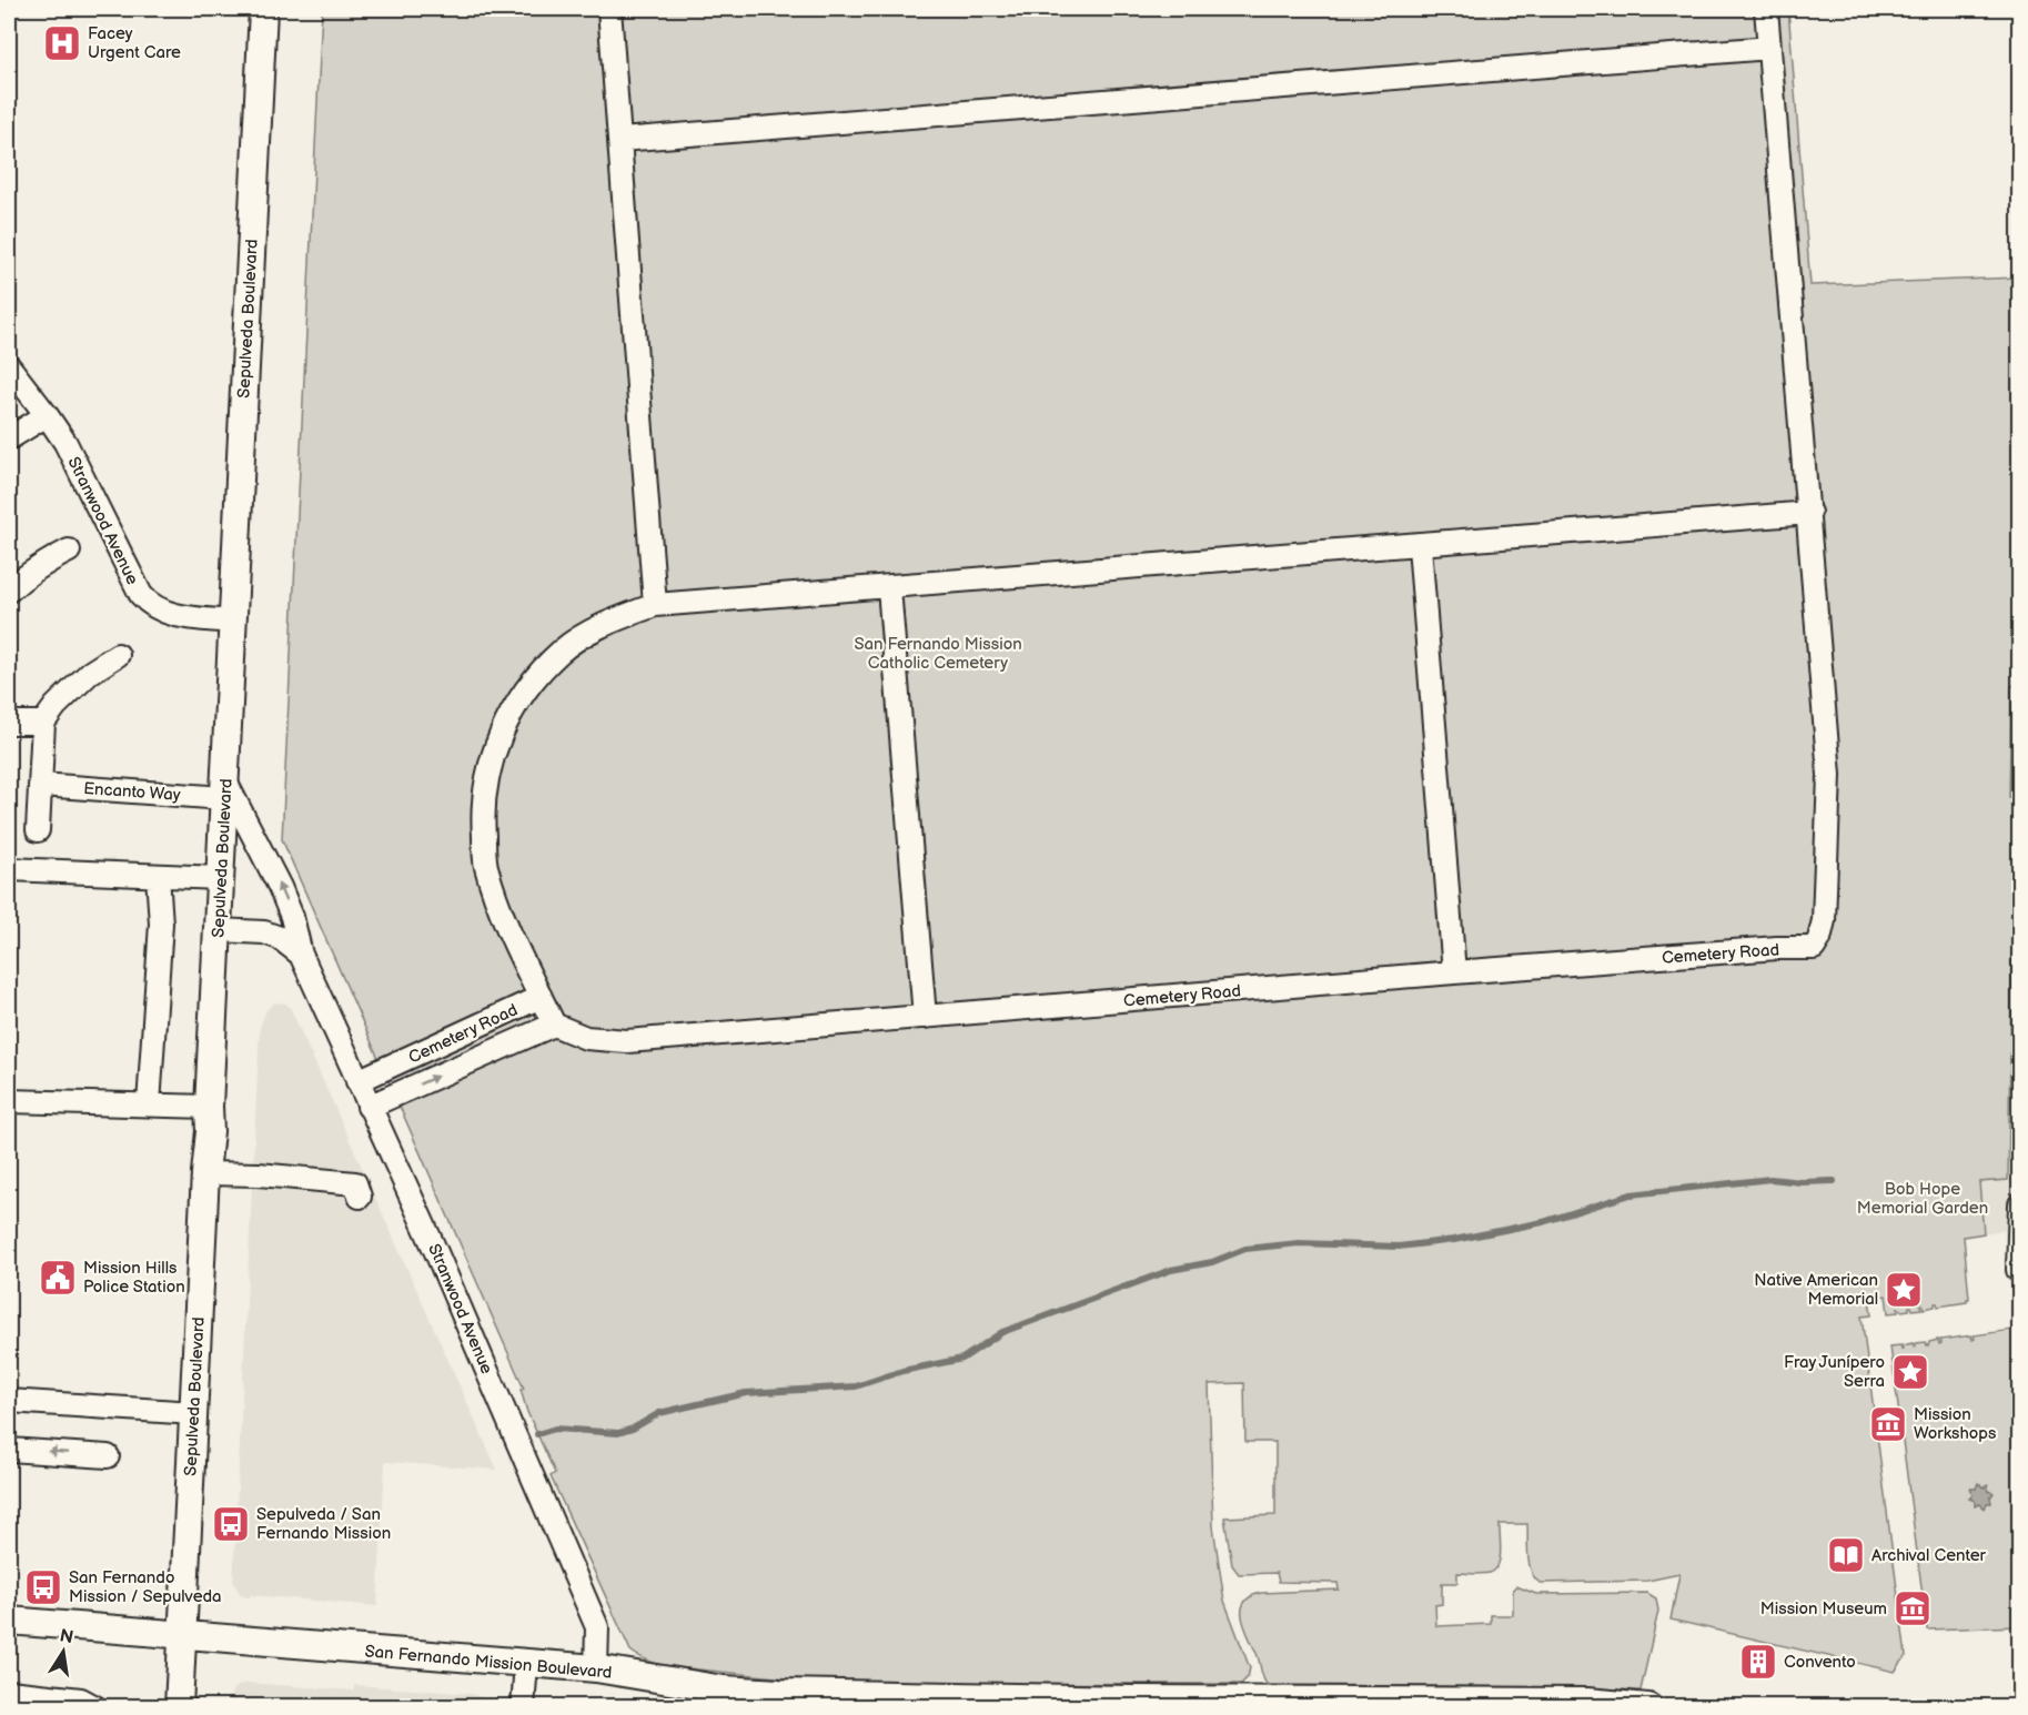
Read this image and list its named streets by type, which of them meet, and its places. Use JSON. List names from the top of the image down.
{
  "streets": {
    "main road": ["Sepulveda Boulevard", "San Fernando Mission Boulevard"],
    "street": ["Stranwood Avenue", "Encanto Way", "Cemetery Road"]
  },
  "crossings": [
    ["Sepulveda Boulevard", "Stranwood Avenue"],
    ["Sepulveda Boulevard", "Encanto Way"],
    ["Sepulveda Boulevard", "San Fernando Mission Boulevard"],
    ["Stranwood Avenue", "Encanto Way"],
    ["Stranwood Avenue", "Cemetery Road"],
    ["Stranwood Avenue", "San Fernando Mission Boulevard"]
  ],
  "parks": ["San Fernando Mission Catholic Cemetery", "Bob Hope Memorial Garden"],
  "places": {
    "hospital": ["Facey Urgent Care"],
    "public building": ["Mission Hills Police Station"],
    "place": ["Native American Memorial", "Fray Junípero Serra"],
    "museum": ["Mission Workshops", "Mission Museum"],
    "bus stop": ["Sepulveda / San Fernando Mission", "San Fernando Mission / Sepulveda"],
    "library": ["Archival Center"],
    "building": ["Convento"]
  },
  "north": "top"
}
